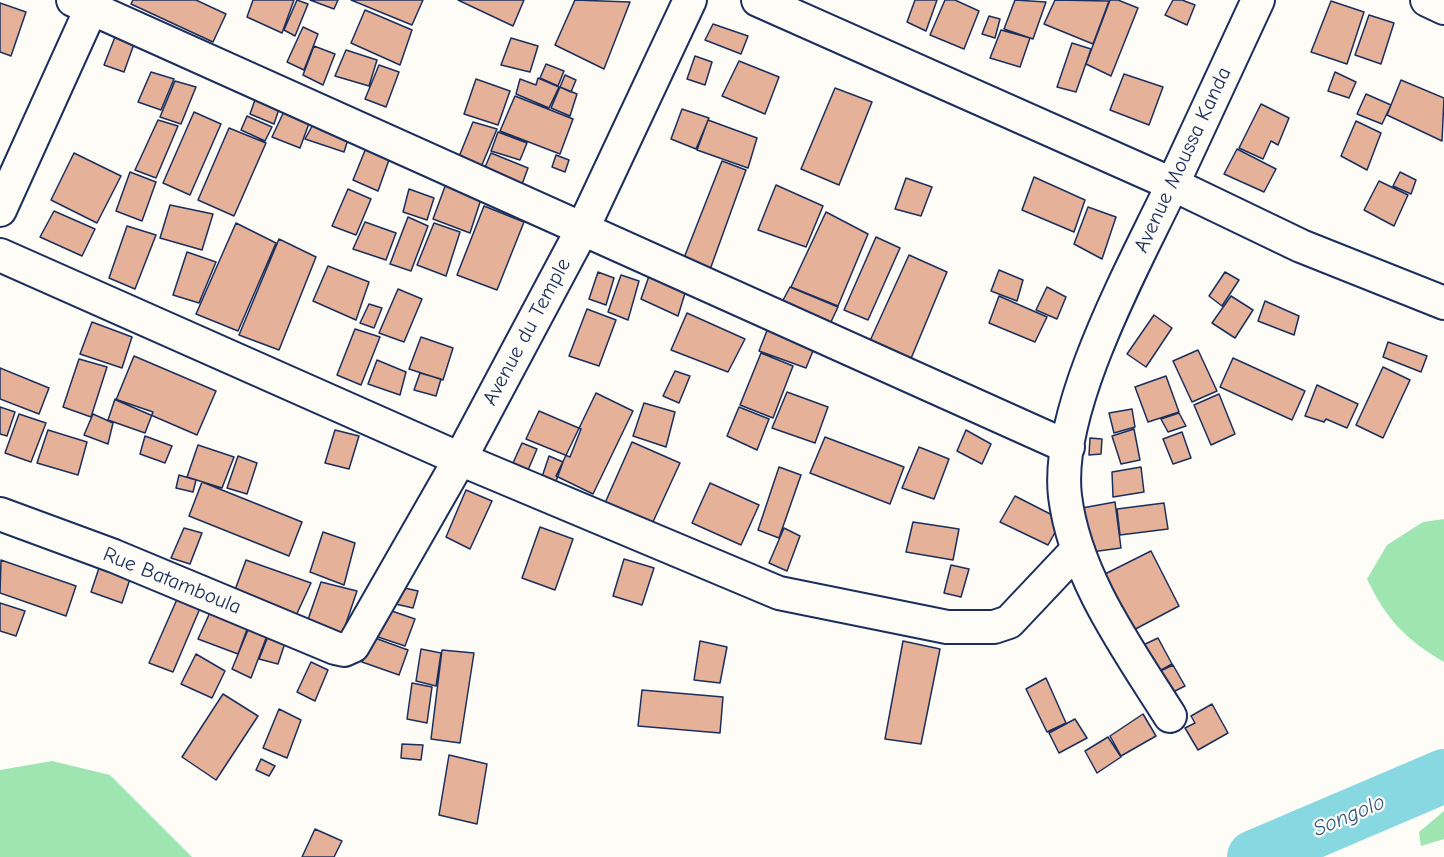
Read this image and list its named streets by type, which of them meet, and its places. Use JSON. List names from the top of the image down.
{
  "streets": {
    "street": ["Avenue Moussa Kanda", "Avenue du Temple", "Rue Batamboula"]
  },
  "crossings": [
    ["Avenue du Temple", "Rue Batamboula"]
  ],
  "water": ["Songolo"]
}
